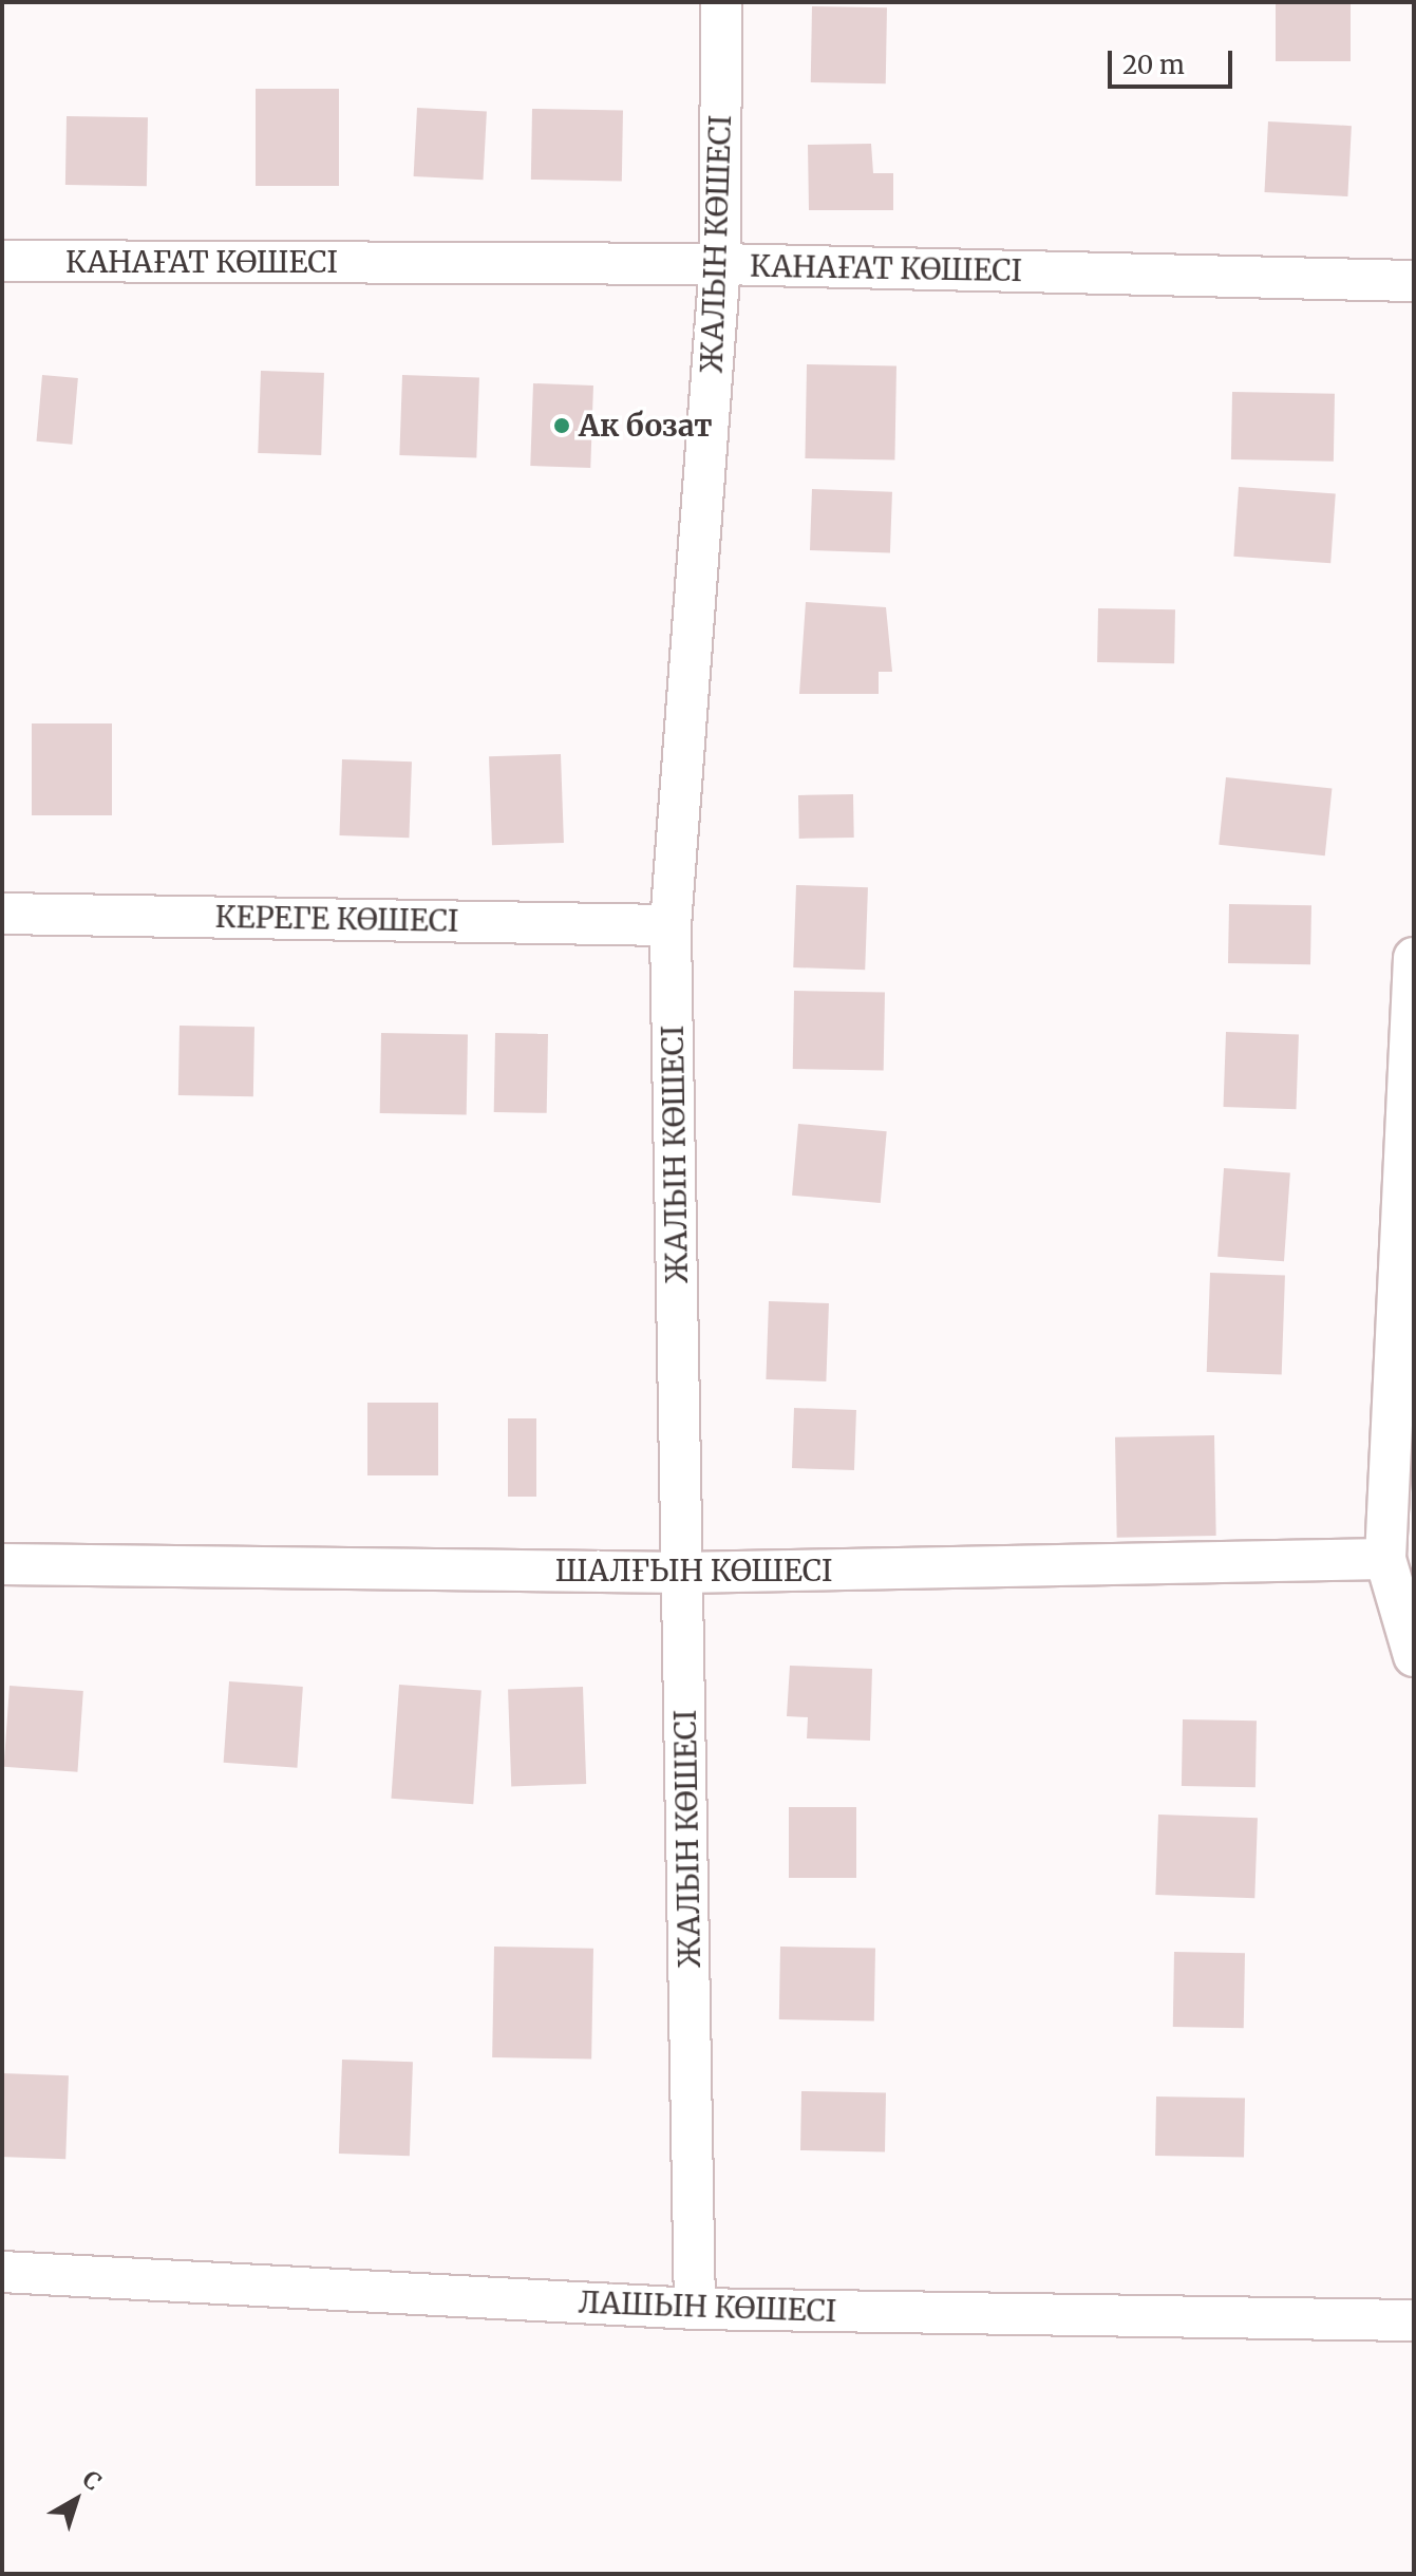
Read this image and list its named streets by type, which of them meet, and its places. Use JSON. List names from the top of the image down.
{
  "streets": {
    "street": [
      "ЖАЛЫН КӨШЕСІ",
      "КАНАҒАТ КӨШЕСІ",
      "КЕРЕГЕ КӨШЕСІ",
      "ШАЛҒЫН КӨШЕСІ",
      "ЛАШЫН КӨШЕСІ"
    ]
  },
  "crossings": [
    ["ЖАЛЫН КӨШЕСІ", "КАНАҒАТ КӨШЕСІ"],
    ["ЖАЛЫН КӨШЕСІ", "КЕРЕГЕ КӨШЕСІ"],
    ["ЖАЛЫН КӨШЕСІ", "ШАЛҒЫН КӨШЕСІ"],
    ["ЖАЛЫН КӨШЕСІ", "ЛАШЫН КӨШЕСІ"]
  ],
  "places": ["Ак бозат"],
  "scale_bar": "20 m",
  "north": "top right"
}
